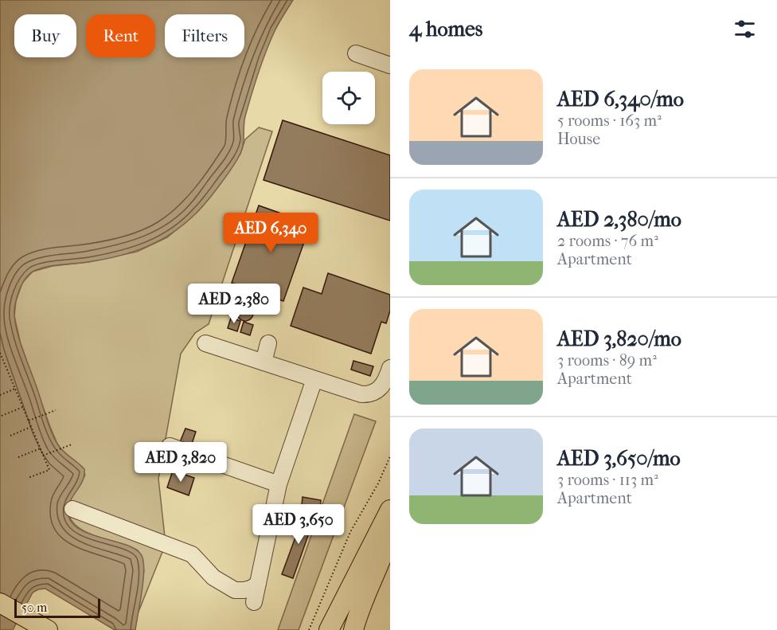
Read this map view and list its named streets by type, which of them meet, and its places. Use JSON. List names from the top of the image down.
{
  "scale_bar": "50 m",
  "page": {
    "heading": "4 homes",
    "chip": ["Buy", "Rent", "Filters"],
    "list": [
      {
        "name": "AED 6,340/mo",
        "note": "5 rooms · 163 m² · House"
      },
      {
        "name": "AED 2,380/mo",
        "note": "2 rooms · 76 m² · Apartment"
      },
      {
        "name": "AED 3,820/mo",
        "note": "3 rooms · 89 m² · Apartment"
      },
      {
        "name": "AED 3,650/mo",
        "note": "3 rooms · 113 m² · Apartment"
      }
    ],
    "price": [
      "AED 6,340",
      "AED 2,380",
      "AED 3,820",
      "AED 3,650"
    ],
    "scale": "50 m"
  }
}
